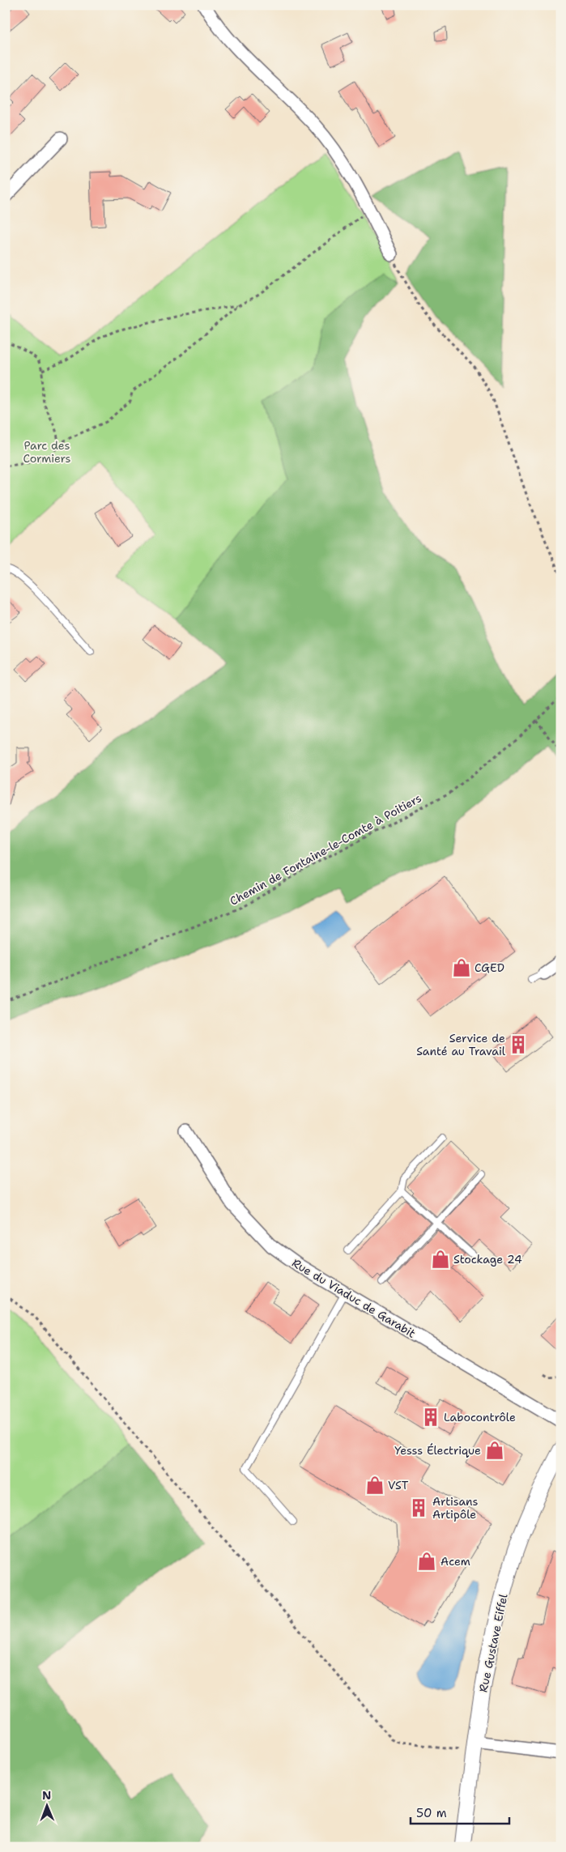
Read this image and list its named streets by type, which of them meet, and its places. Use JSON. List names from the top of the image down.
{
  "streets": {
    "street": ["Rue du Viaduc de Garabit", "Rue Gustave Eiffel"],
    "path": ["Chemin de Fontaine-le-Comte à Poitiers"]
  },
  "parks": ["Parc des Cormiers"],
  "places": {
    "shop": [
      "CGED",
      "Stockage 24",
      "Yesss Électrique",
      "VST",
      "Acem"
    ],
    "building": ["Service de Santé au Travail", "Labocontrôle", "Artisans Artipôle"]
  },
  "scale_bar": "50 m",
  "north": "top"
}
